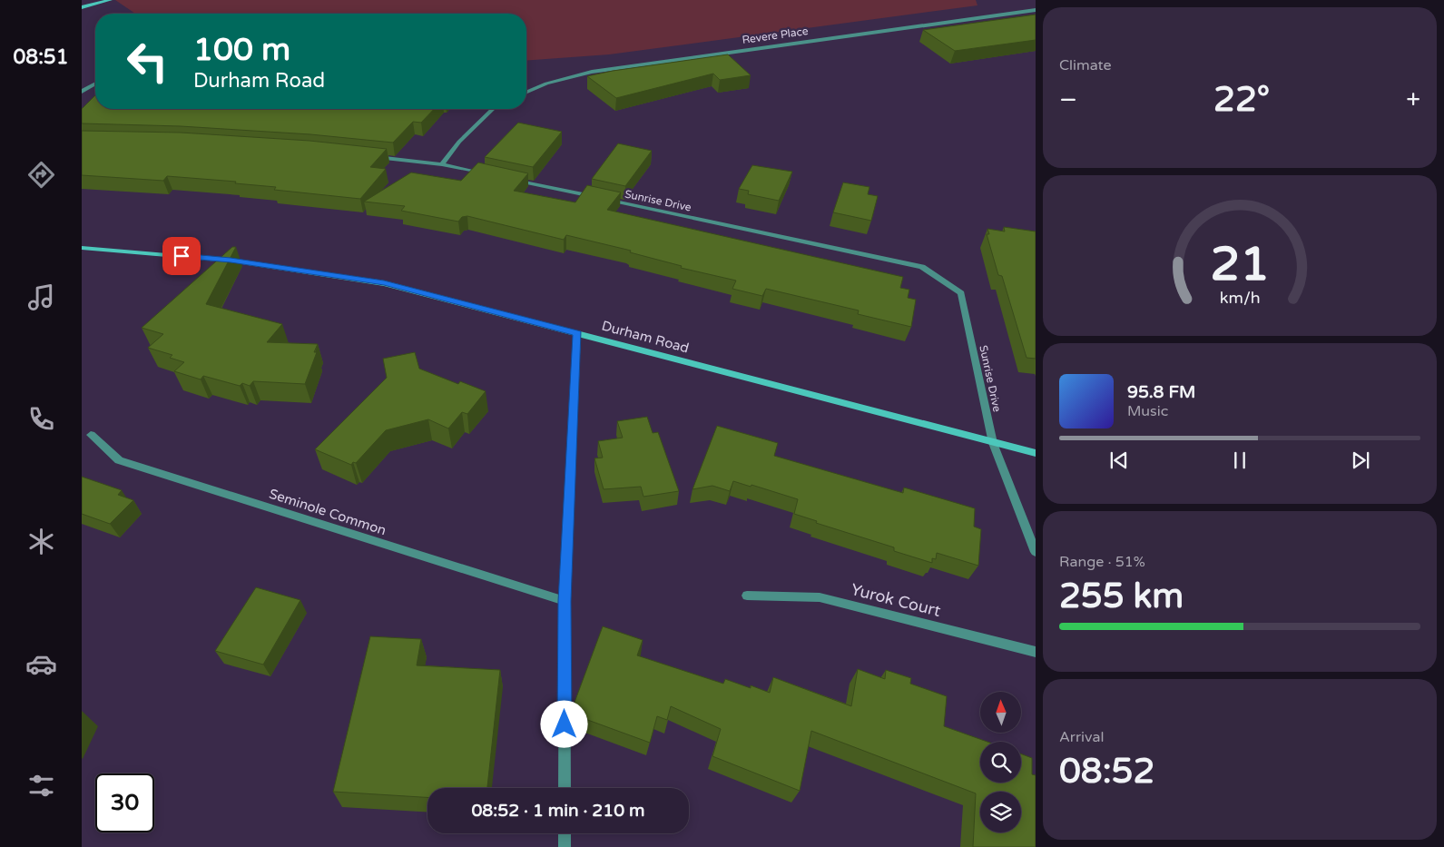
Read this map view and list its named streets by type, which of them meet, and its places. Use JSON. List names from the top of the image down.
{
  "streets": {
    "main road": ["Durham Road"],
    "street": [
      "Revere Place",
      "Sunrise Drive",
      "Seminole Common",
      "Yurok Court"
    ]
  },
  "crossings": [
    ["Sunrise Drive", "Durham Road"]
  ],
  "north": "top",
  "page": {
    "tabs": "08:51",
    "tile": [
      "Climate",
      ["Range · 51%", "255 km"],
      ["Arrival", "08:52"]
    ],
    "turn": ["100 m", "Durham Road"],
    "heat": ["−", "22°", "+"],
    "song": ["95.8 FM", "Music"],
    "limit": "30",
    "trip": "08:52 · 1 min · 210 m",
    "gauge": ["21", "km/h"]
  }
}
